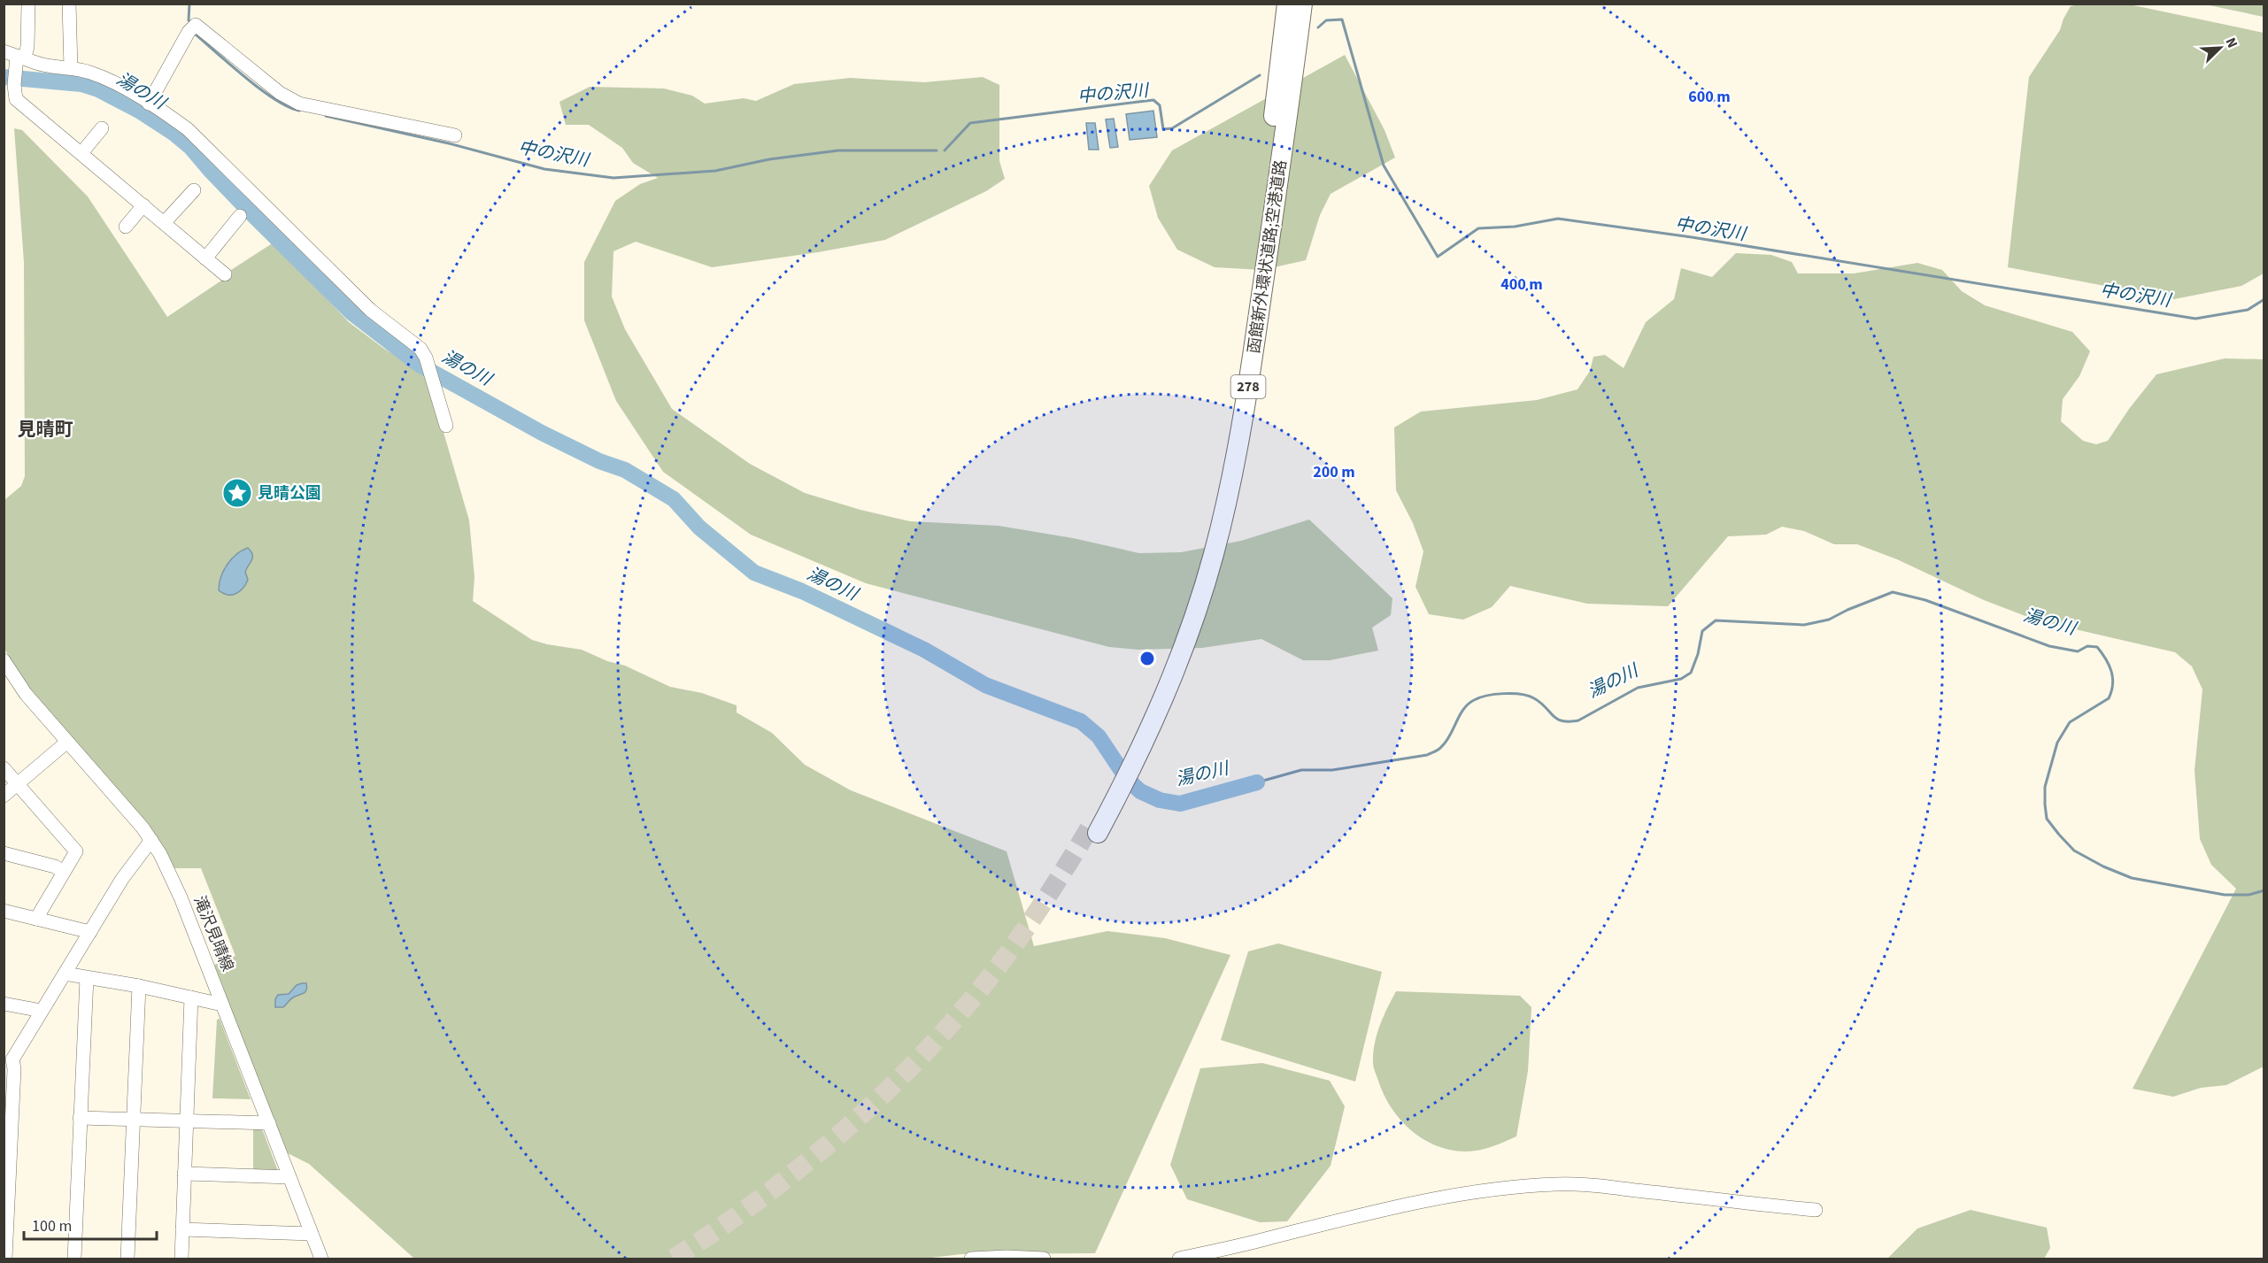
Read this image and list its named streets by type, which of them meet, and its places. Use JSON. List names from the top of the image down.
{
  "streets": {
    "highway": ["函館新外環状道路;空港道路", "278"],
    "street": ["滝沢見晴線"]
  },
  "districts": ["見晴町"],
  "water": ["湯の川", "中の沢川"],
  "places": {
    "place": ["見晴公園"]
  },
  "scale_bar": "100 m",
  "north": "top right",
  "rings": ["600 m", "400 m", "200 m"]
}
